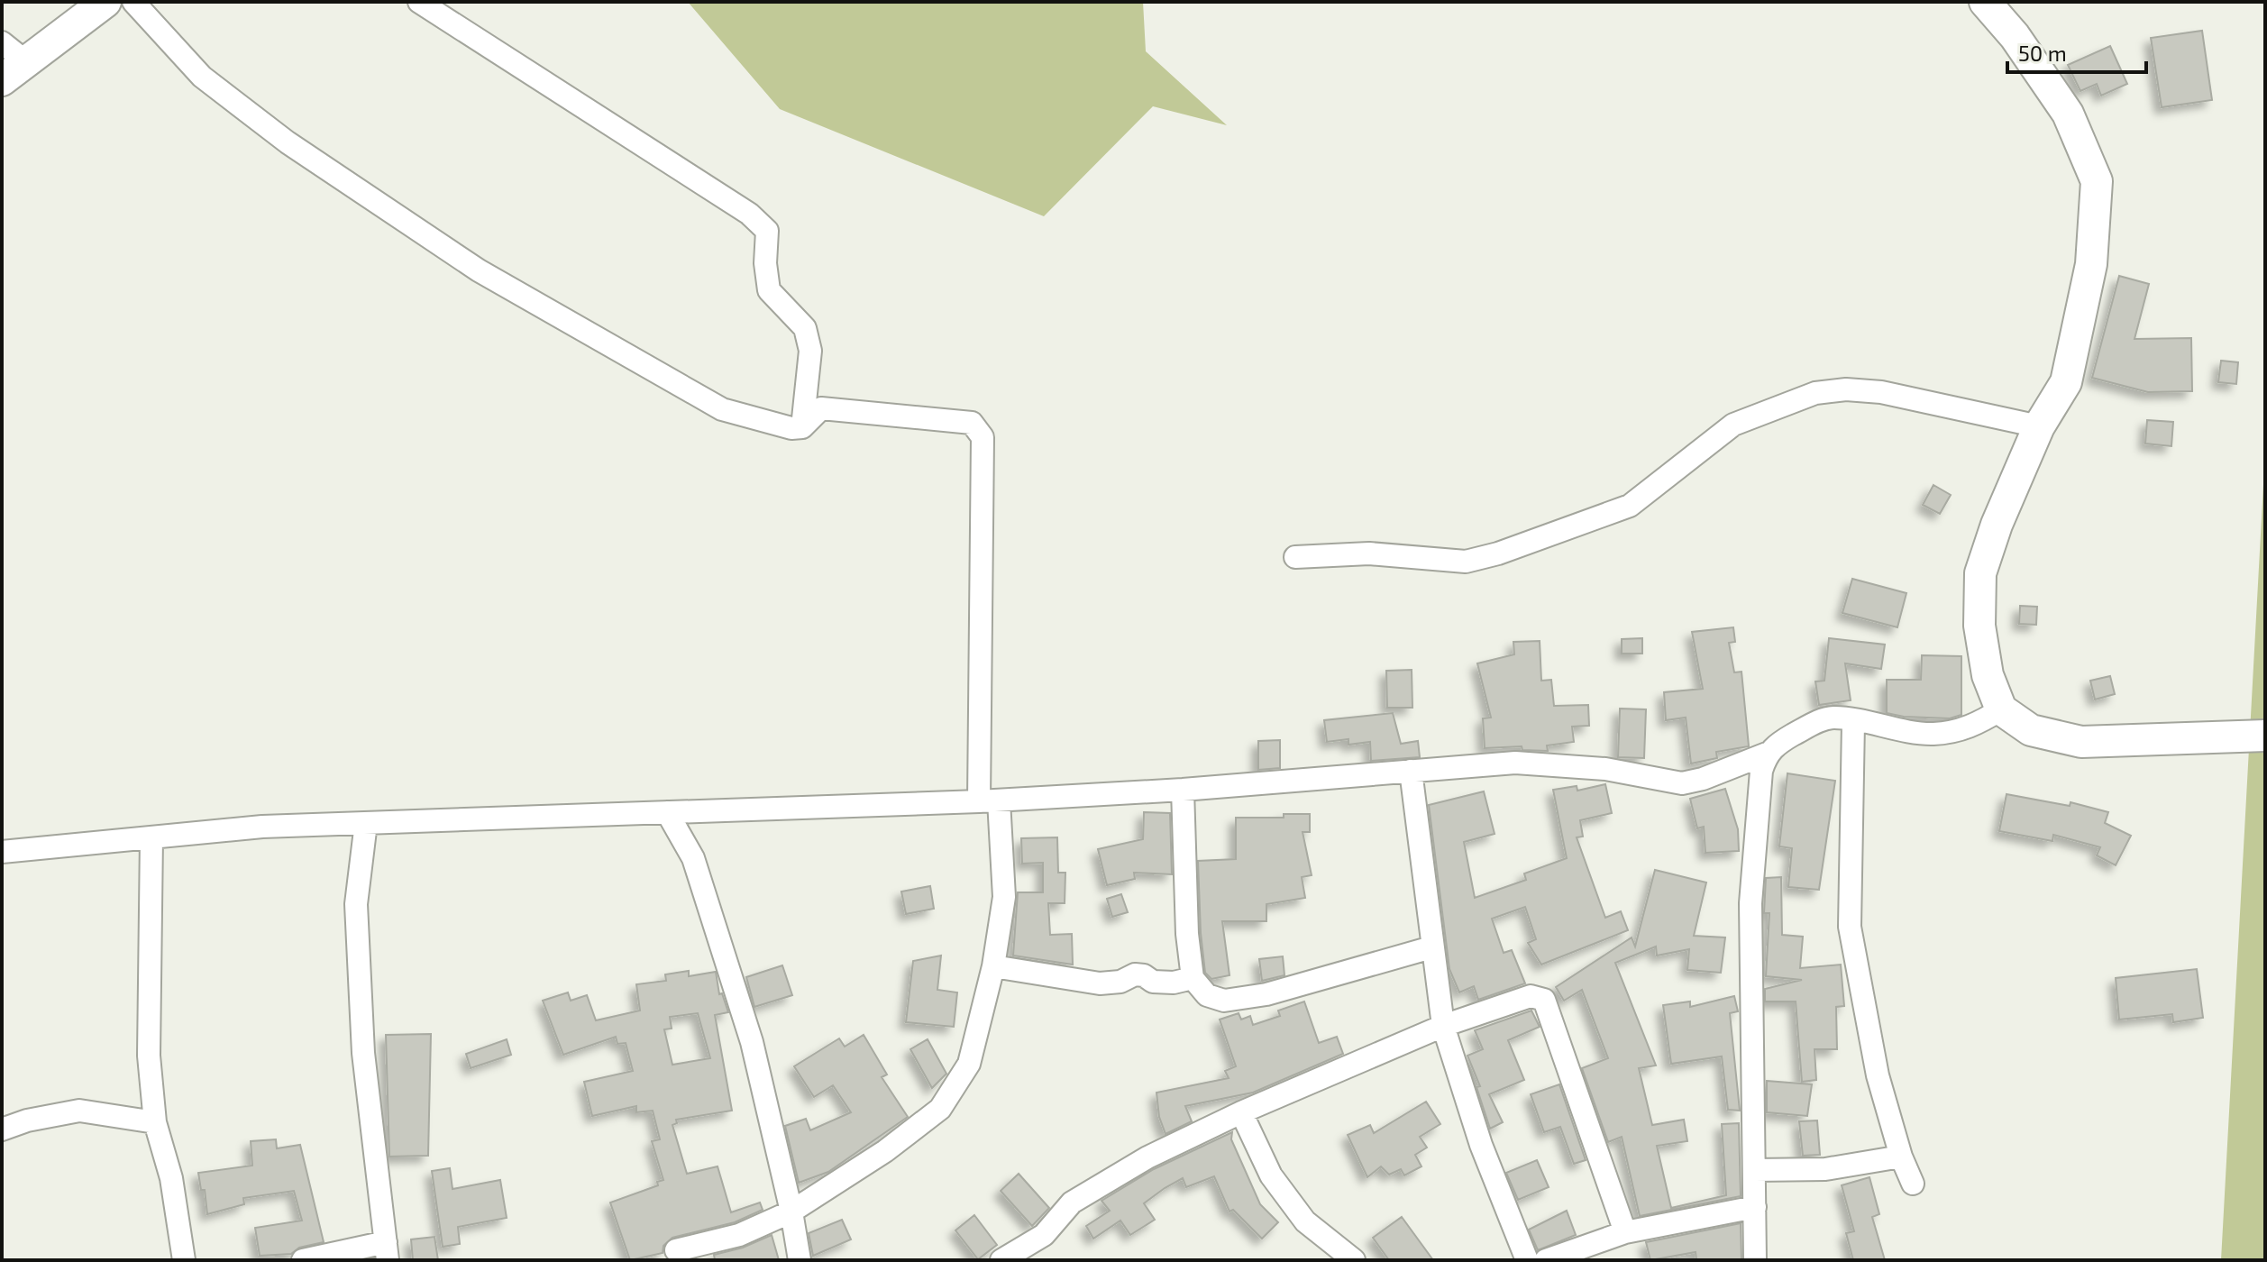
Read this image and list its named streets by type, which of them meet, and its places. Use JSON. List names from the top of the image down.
{
  "scale_bar": "50 m"
}
